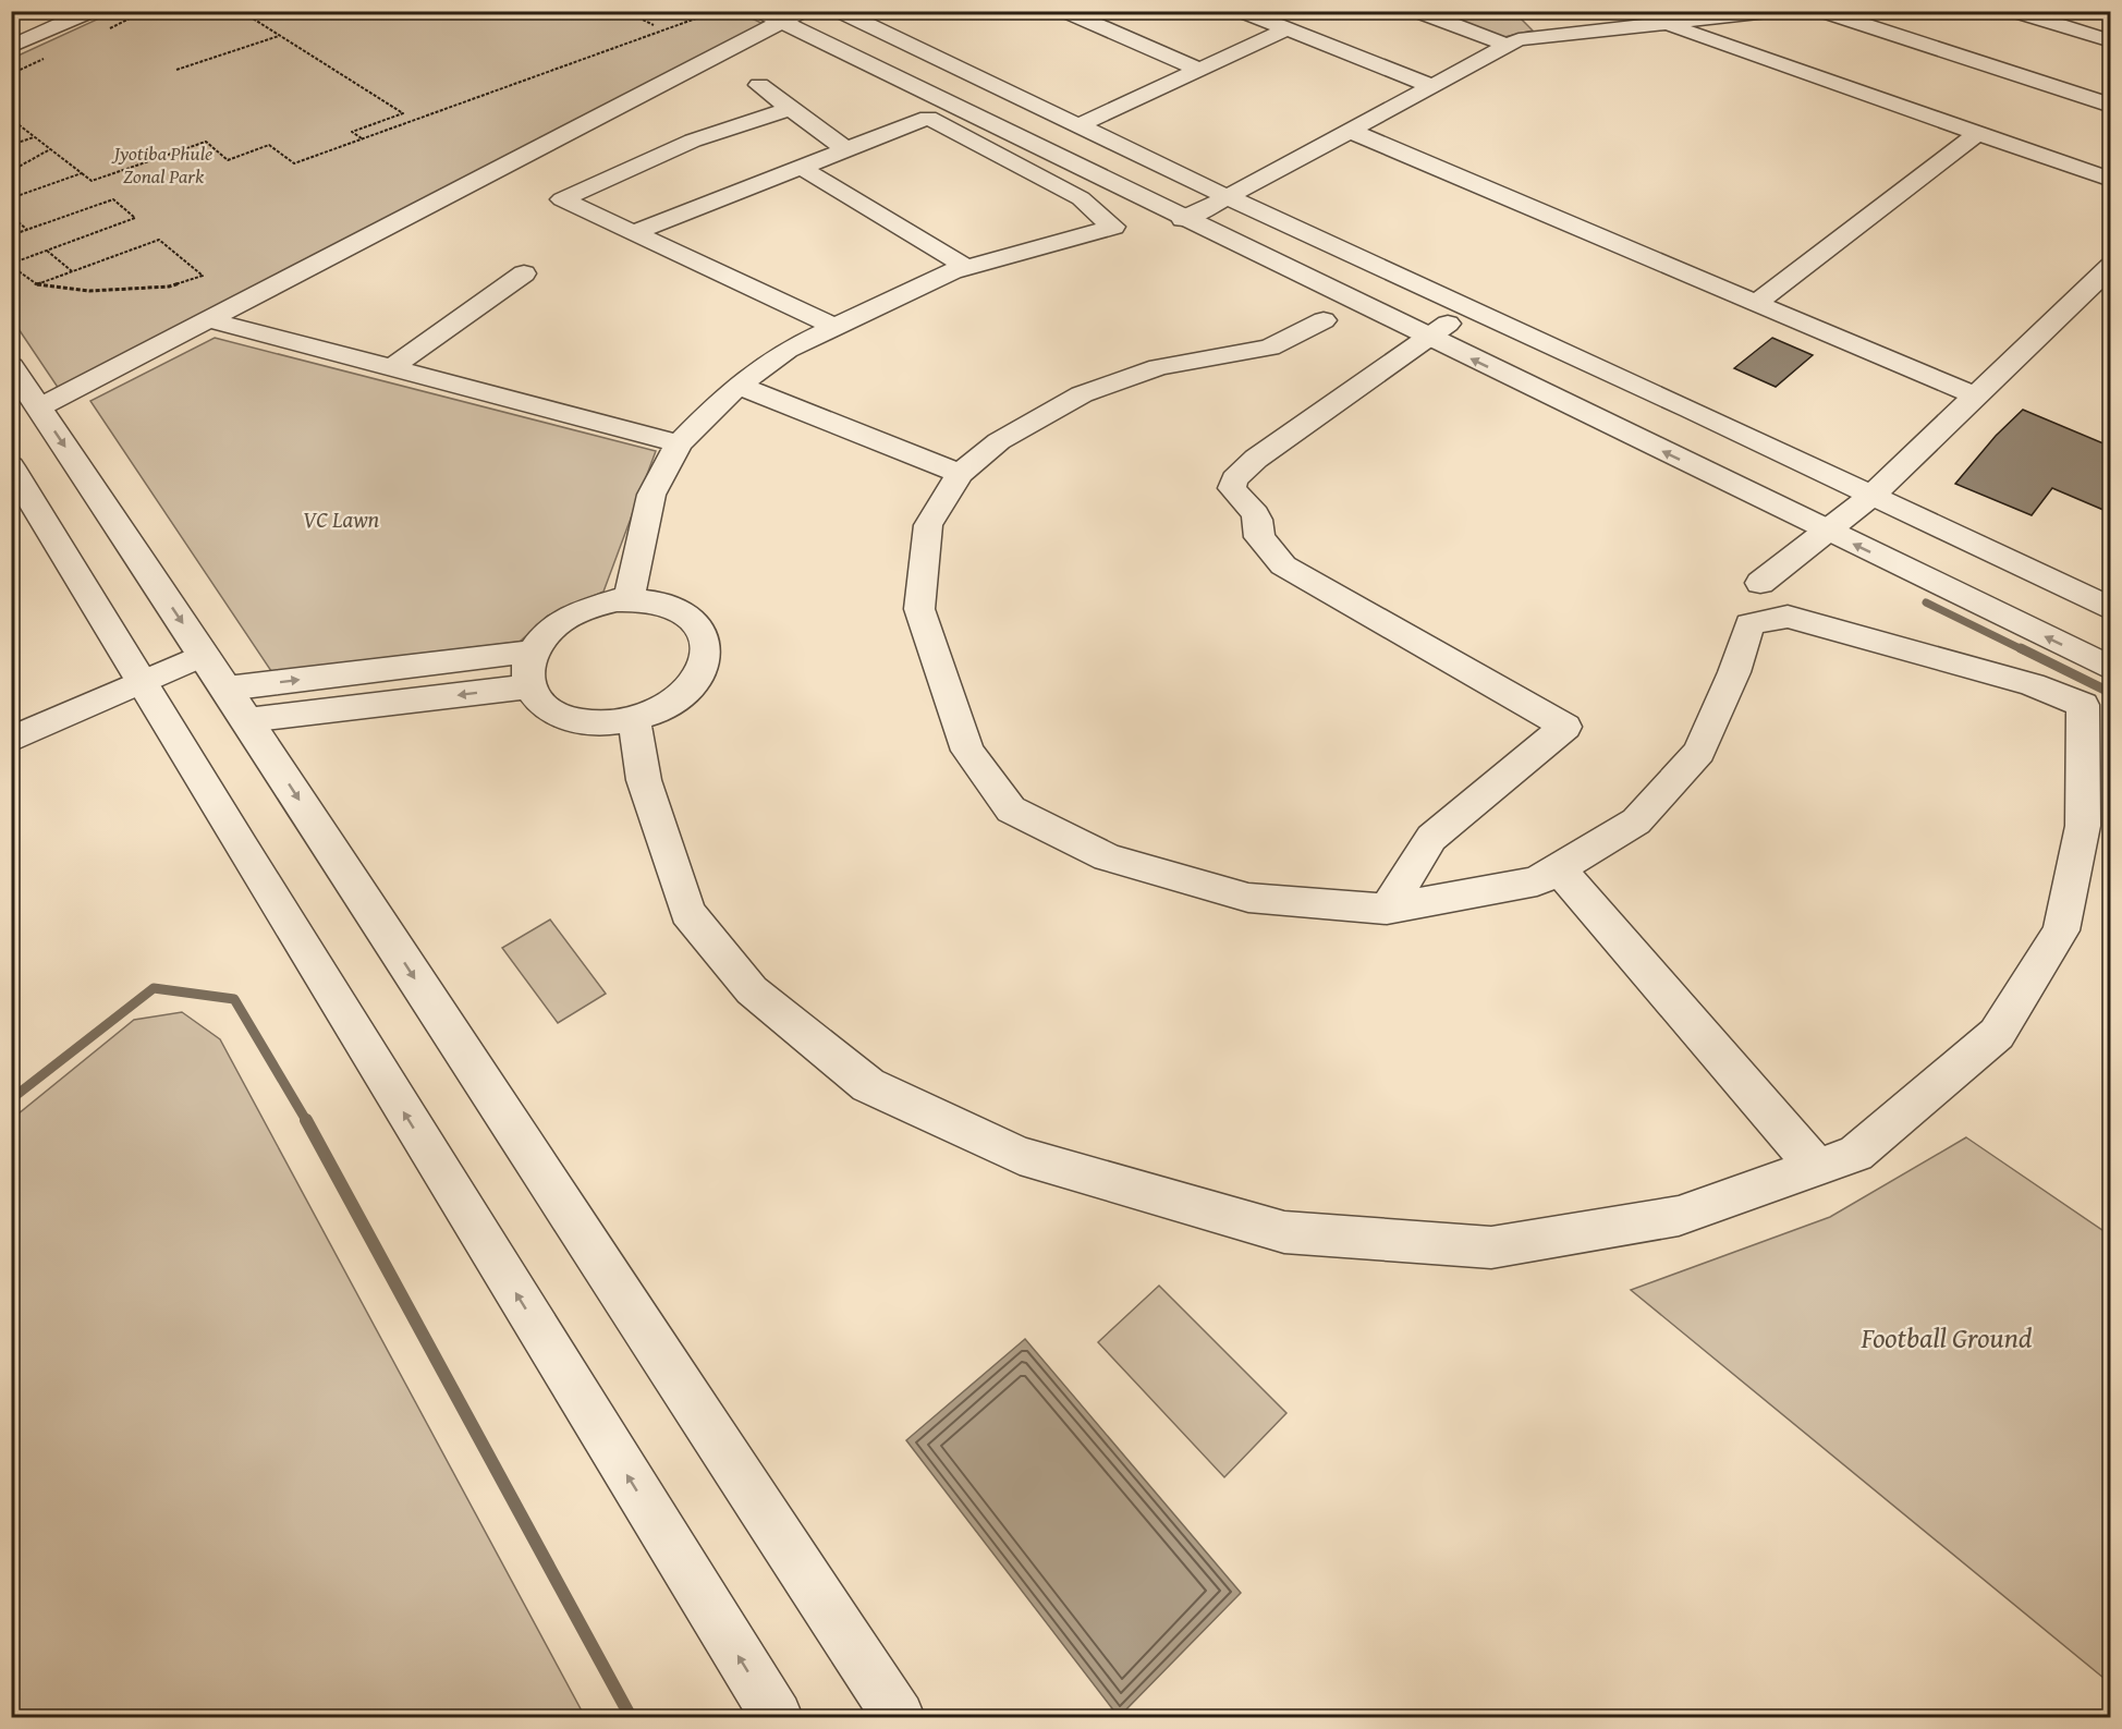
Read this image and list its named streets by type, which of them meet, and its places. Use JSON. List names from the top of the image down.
{
  "parks": ["Jyotiba Phule Zonal Park", "VC Lawn", "Football Ground"]
}
